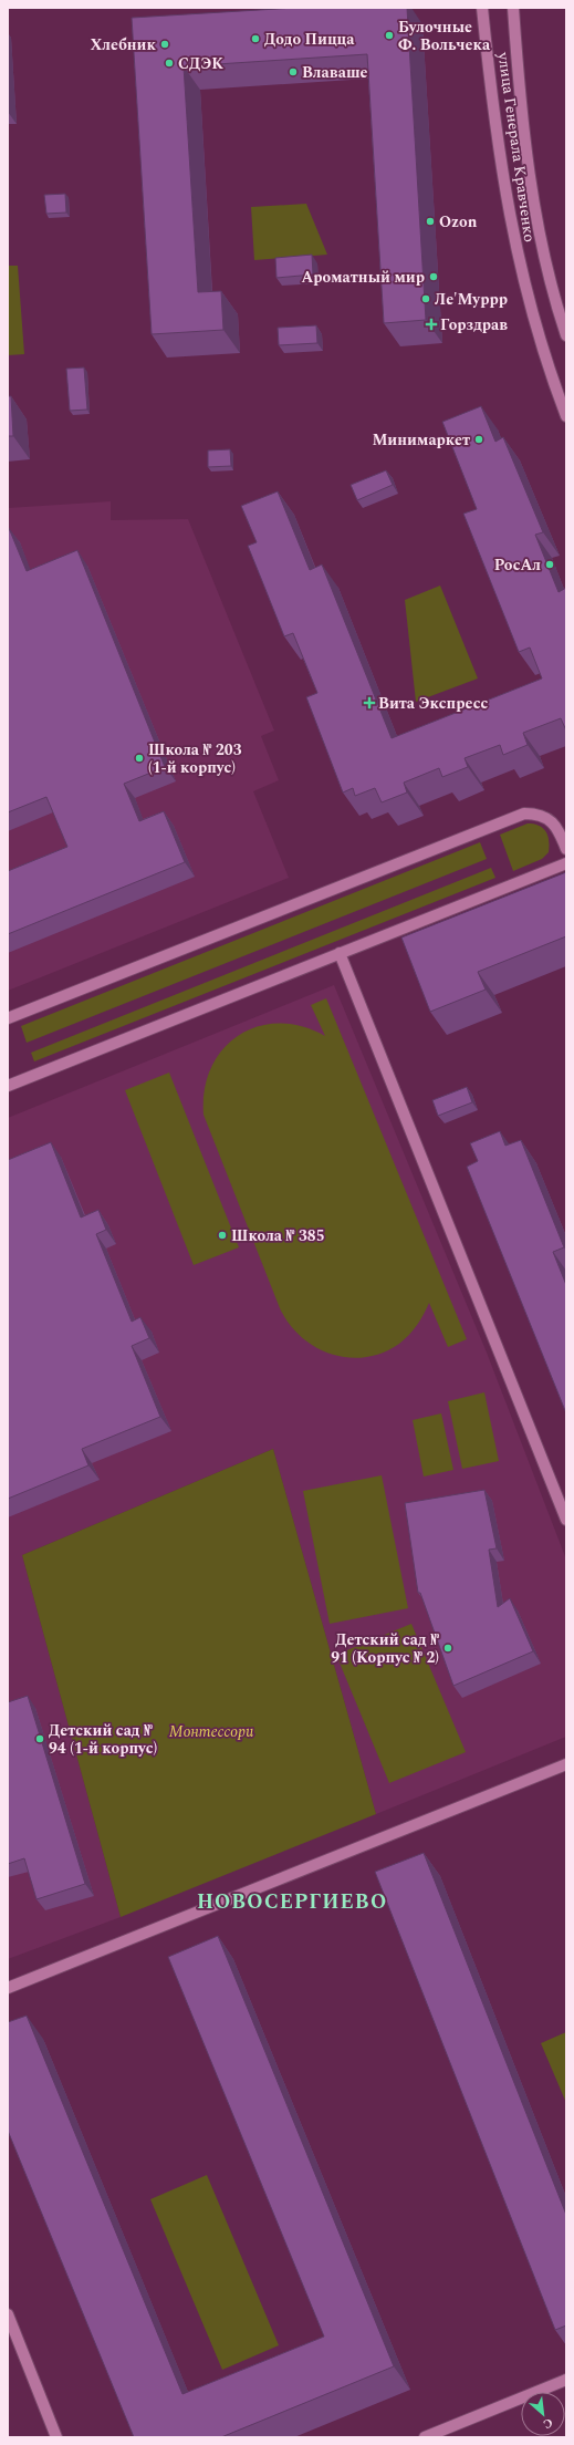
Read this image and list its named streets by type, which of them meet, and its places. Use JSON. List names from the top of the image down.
{
  "streets": {
    "street": ["улица Генерала Кравченко"]
  },
  "districts": ["НОВОСЕРГИЕВО"],
  "parks": ["Монтессори"],
  "places": {
    "other": [
      "Булочные Ф. Вольчека",
      "Додо Пицца",
      "Хлебник",
      "СДЭК",
      "Влаваше",
      "Ozon",
      "Ароматный мир",
      "Ле'Муррр",
      "Минимаркет",
      "РосАл",
      "Школа № 203 (1-й корпус)",
      "Школа № 385",
      "Детский сад № 91 (Корпус № 2)",
      "Детский сад № 94 (1-й корпус)"
    ],
    "health": ["Горздрав", "Вита Экспресс"]
  },
  "north": "bottom right"
}
